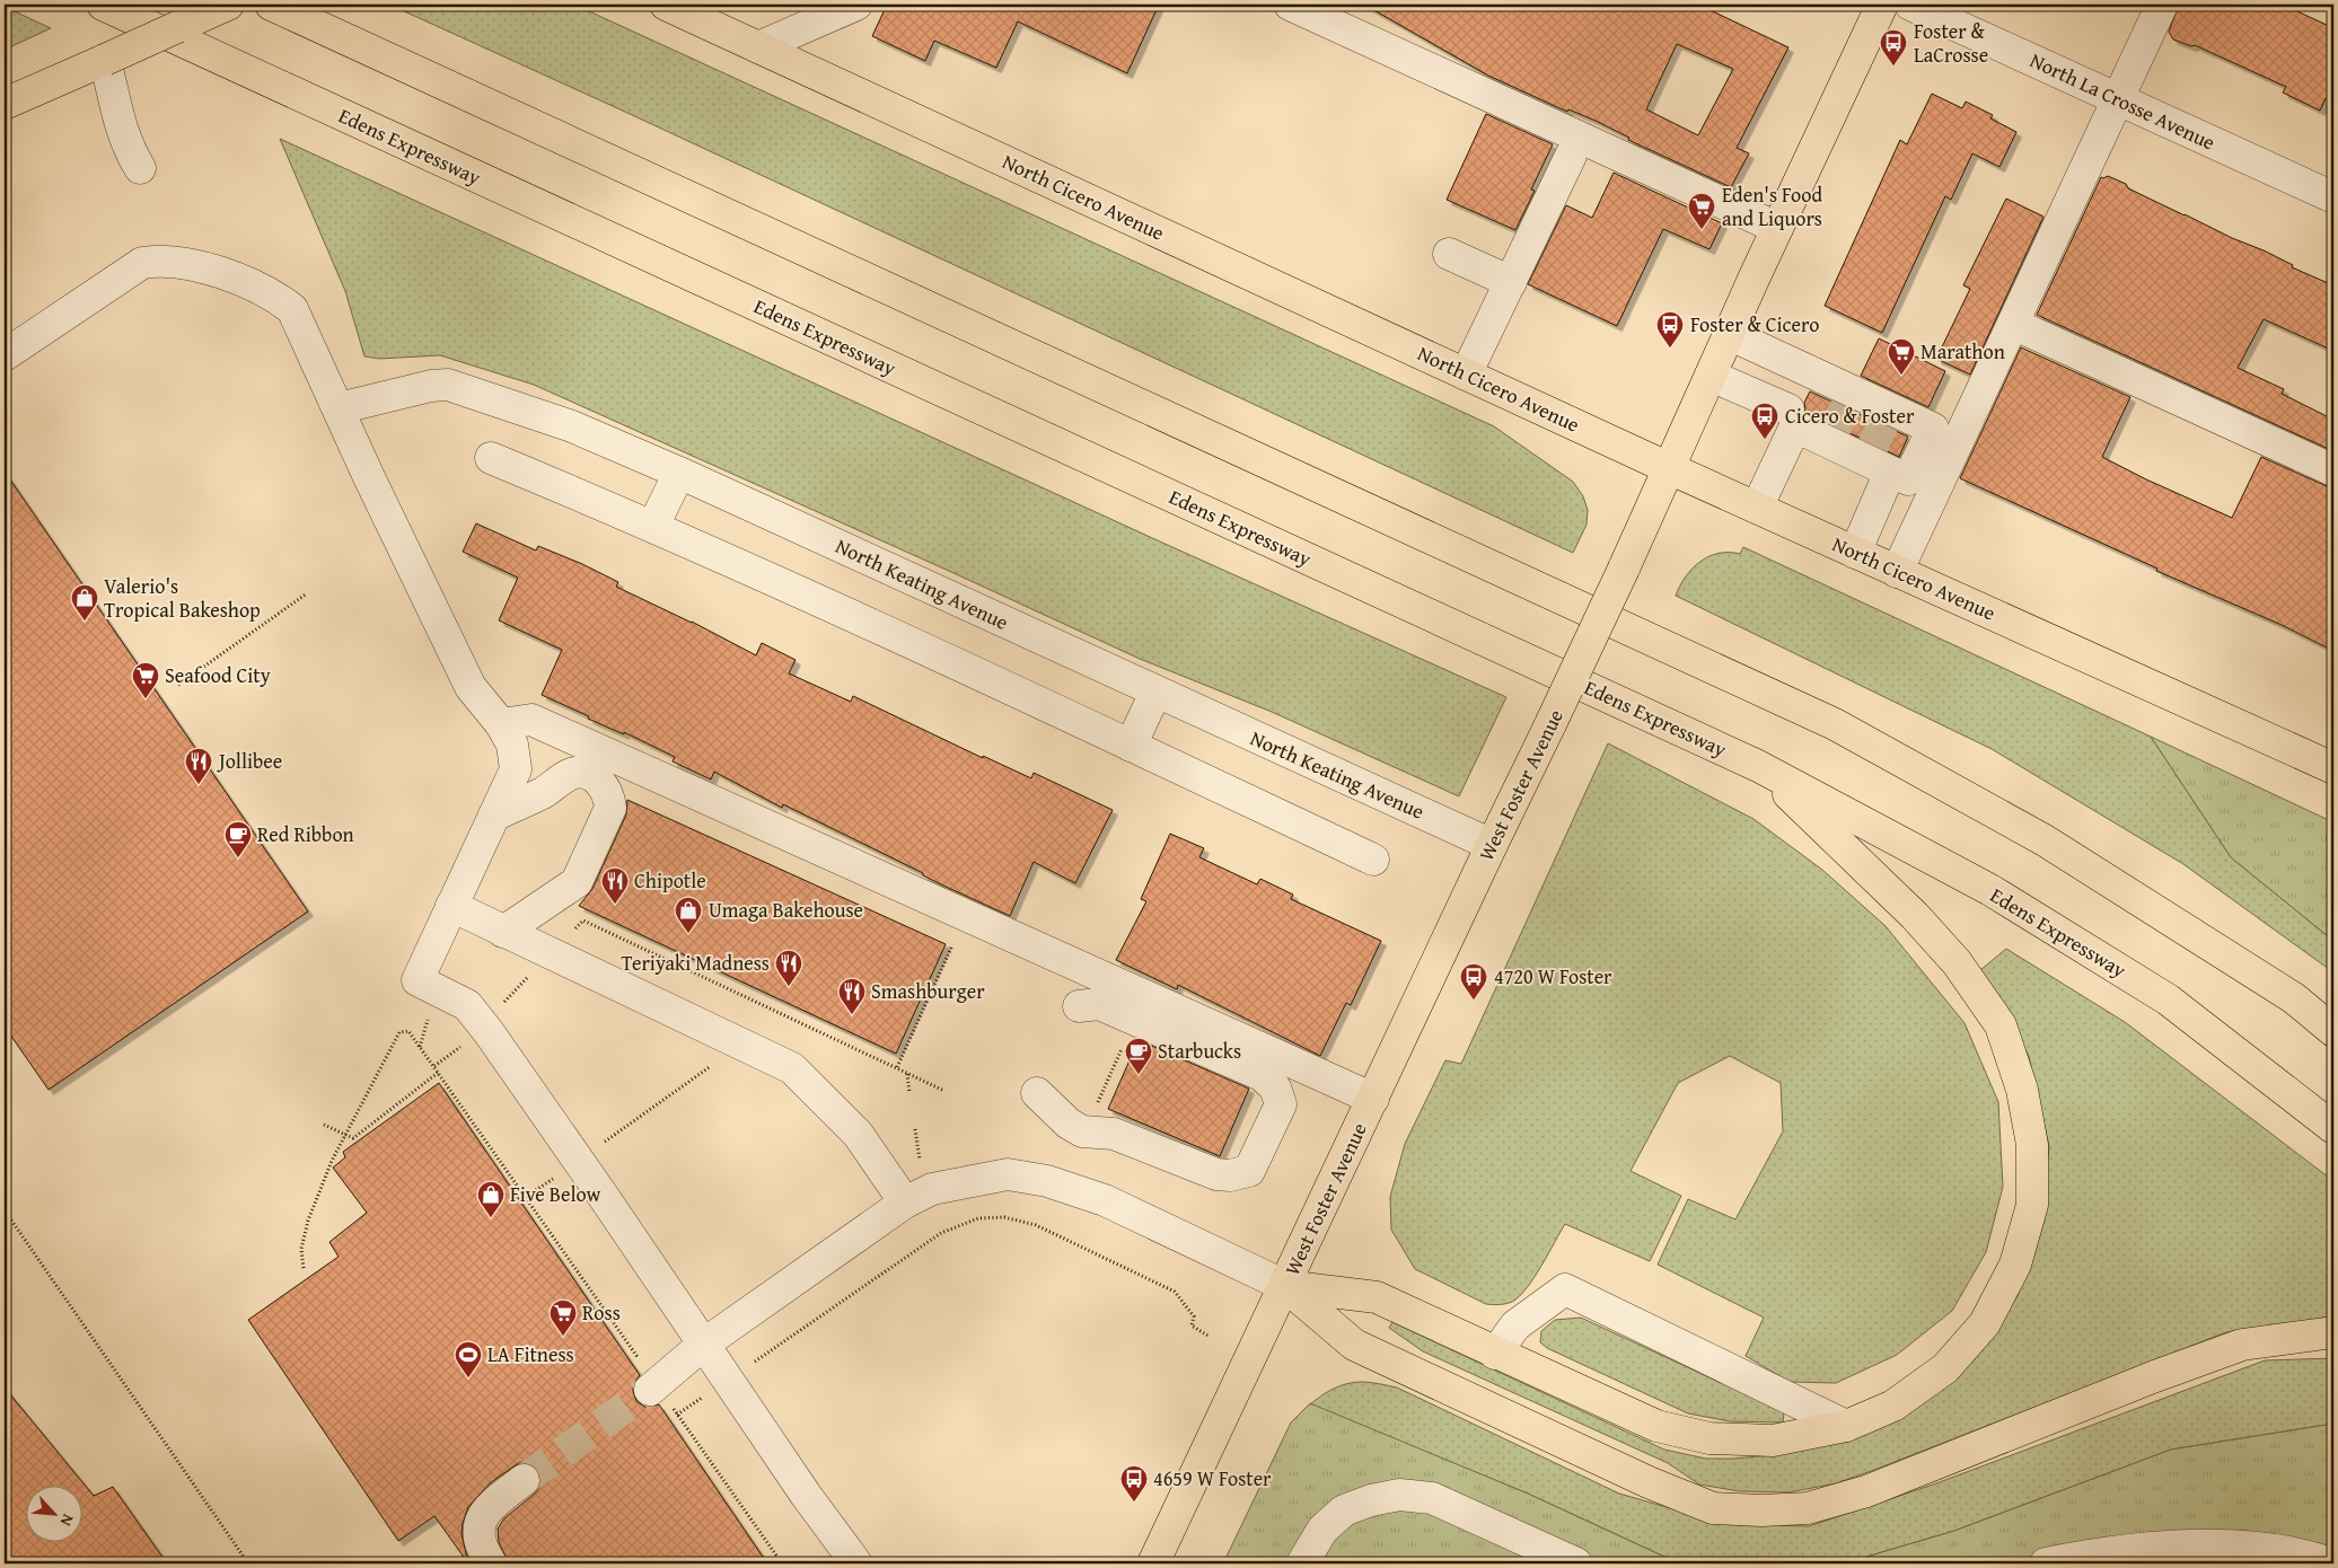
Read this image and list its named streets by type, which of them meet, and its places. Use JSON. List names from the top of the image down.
{
  "streets": {
    "main road": ["Edens Expressway", "North Cicero Avenue", "West Foster Avenue"],
    "street": ["North La Crosse Avenue", "North Keating Avenue"]
  },
  "crossings": [
    ["North Cicero Avenue", "West Foster Avenue"],
    ["North Keating Avenue", "West Foster Avenue"]
  ],
  "places": {
    "bus stop": [
      "Foster & LaCrosse",
      "Foster & Cicero",
      "Cicero & Foster",
      "4720 W Foster",
      "4659 W Foster"
    ],
    "supermarket": [
      "Eden's Food and Liquors",
      "Marathon",
      "Seafood City",
      "Ross"
    ],
    "shop": ["Valerio's Tropical Bakeshop", "Umaga Bakehouse", "Five Below"],
    "restaurant": [
      "Jollibee",
      "Chipotle",
      "Teriyaki Madness",
      "Smashburger"
    ],
    "cafe": ["Red Ribbon", "Starbucks"],
    "sports": ["LA Fitness"]
  },
  "north": "bottom right"
}
